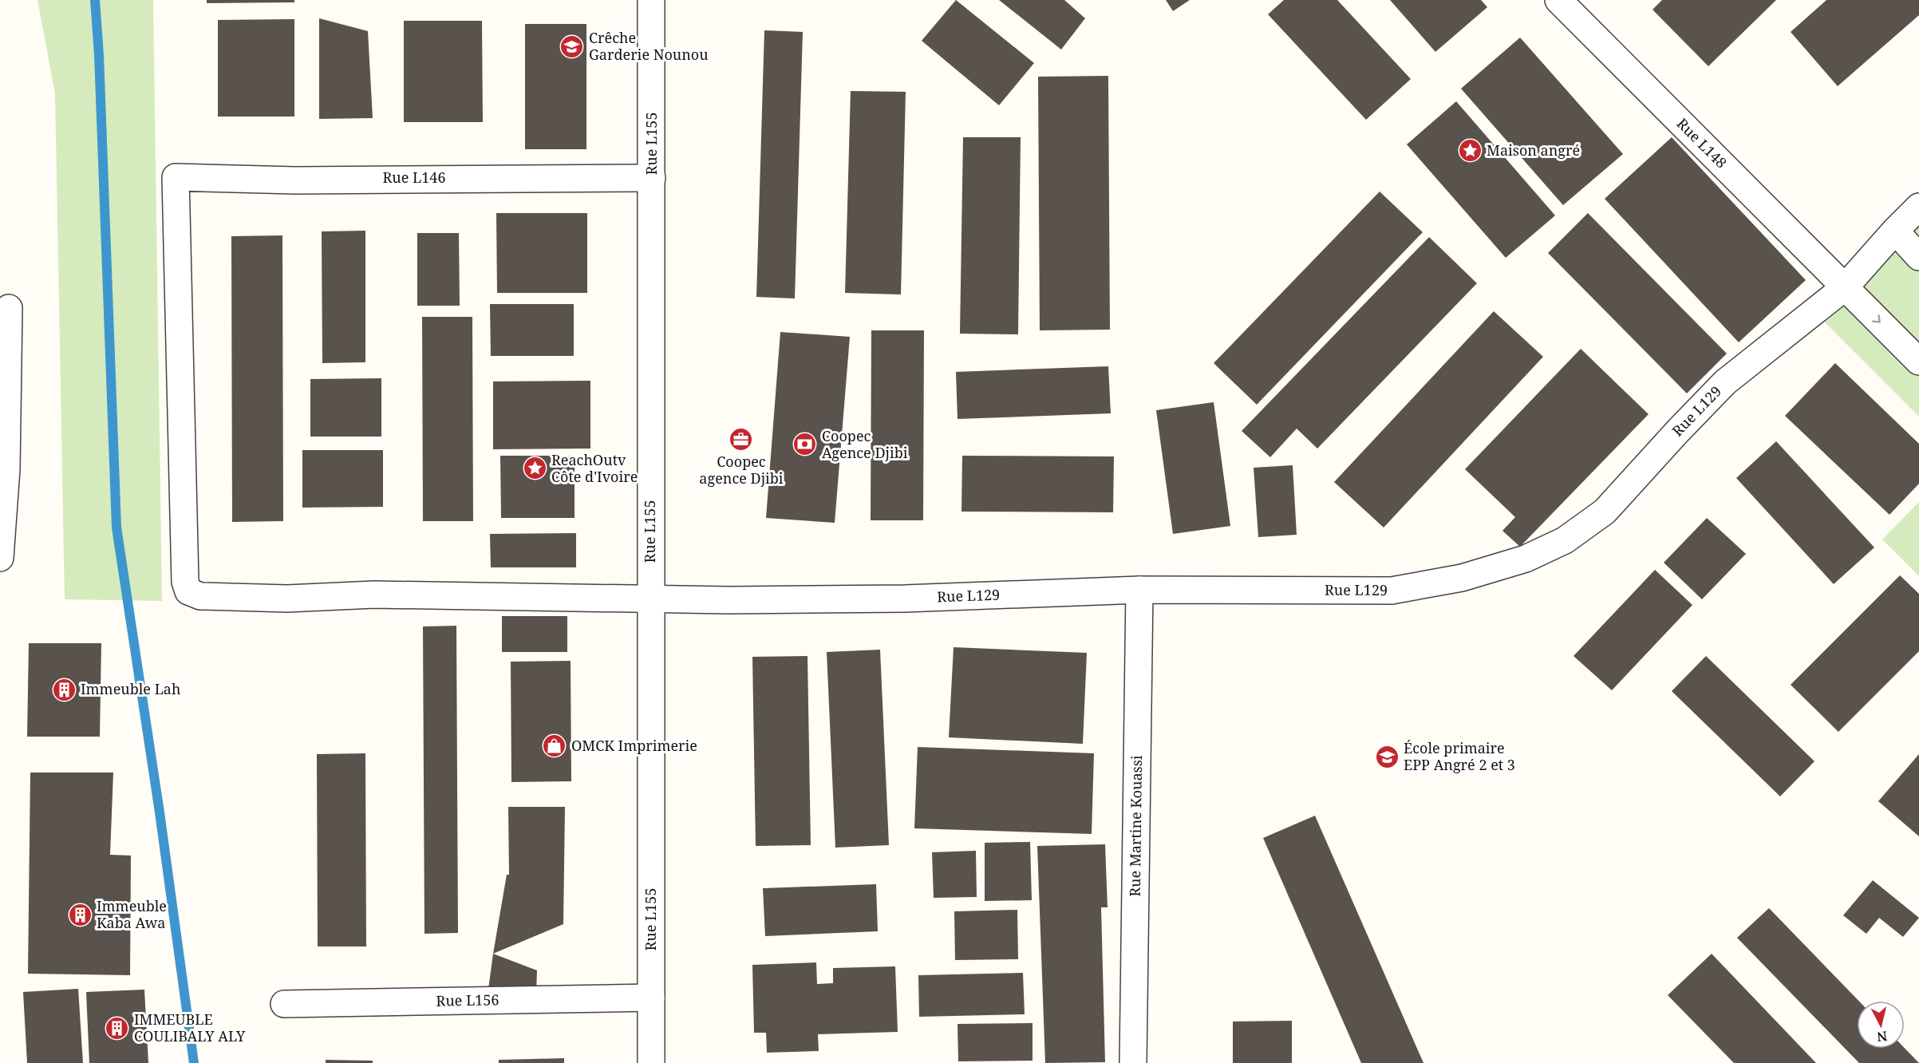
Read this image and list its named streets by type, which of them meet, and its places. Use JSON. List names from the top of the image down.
{
  "streets": {
    "street": [
      "Rue L148",
      "Rue L155",
      "Rue L146",
      "Rue L129",
      "Rue Martine Kouassi",
      "Rue L156"
    ]
  },
  "crossings": [
    ["Rue L148", "Rue L129"],
    ["Rue L155", "Rue L146"],
    ["Rue L155", "Rue L129"],
    ["Rue L155", "Rue L156"],
    ["Rue L146", "Rue L129"],
    ["Rue L129", "Rue Martine Kouassi"]
  ],
  "places": {
    "school or university": ["Crêche Garderie Nounou", "École primaire EPP Angré 2 et 3"],
    "place": ["Maison angré", "ReachOutv Côte d'Ivoire"],
    "office": ["Coopec agence Djibi"],
    "bank": ["Coopec Agence Djibi"],
    "building": ["Immeuble Lah", "Immeuble Kaba Awa", "IMMEUBLE COULIBALY ALY"],
    "shop": ["OMCK Imprimerie"]
  },
  "north": "bottom"
}
